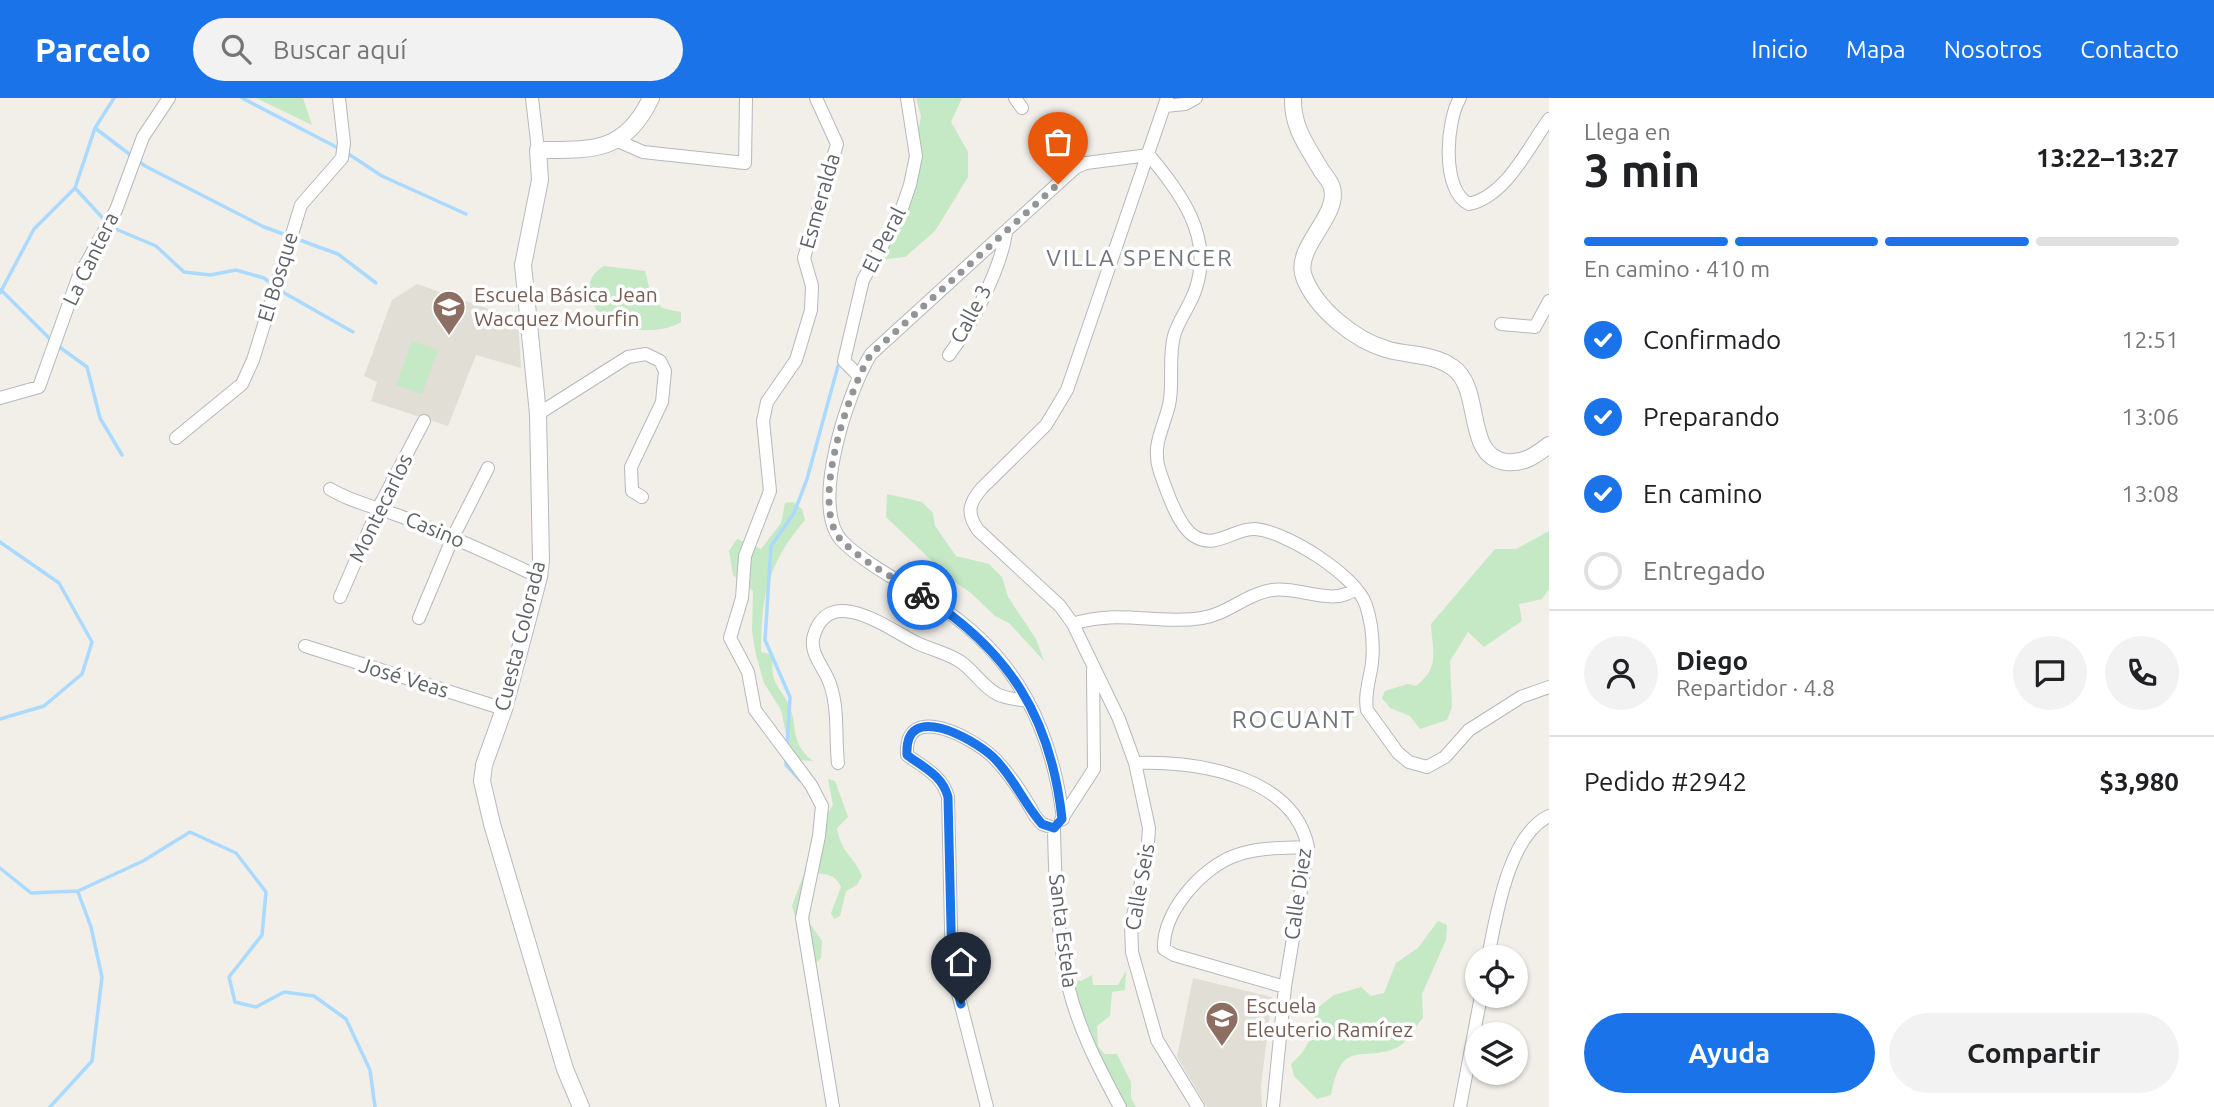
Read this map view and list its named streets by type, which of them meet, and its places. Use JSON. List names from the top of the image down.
{
  "streets": {
    "street": [
      "Esmeralda",
      "El Peral",
      "La Cantera",
      "El Bosque",
      "Calle 3",
      "Montecarlos",
      "Casino",
      "Cuesta Colorada",
      "José Veas",
      "Calle Seis",
      "Calle Diez",
      "Santa Estela"
    ]
  },
  "crossings": [
    ["El Peral", "Santa Estela"],
    ["Calle 3", "Santa Estela"],
    ["Montecarlos", "Casino"],
    ["Casino", "Cuesta Colorada"],
    ["Cuesta Colorada", "José Veas"],
    ["Calle Seis", "Calle Diez"],
    ["Calle Seis", "Santa Estela"]
  ],
  "districts": ["VILLA SPENCER", "ROCUANT"],
  "places": {
    "school or university": ["Escuela Básica Jean Wacquez Mourfin", "Escuela Eleuterio Ramírez"]
  },
  "page": {
    "header": "Parcelo",
    "search": "Buscar aquí",
    "nav": [
      "Inicio",
      "Mapa",
      "Nosotros",
      "Contacto"
    ],
    "heading": ["3 min", "Llega en", "13:22–13:27"],
    "panel": [
      "Diego",
      "Repartidor · 4.8",
      "Pedido #2942",
      "$3,980"
    ],
    "bar": "En camino · 410 m",
    "list": [
      ["Confirmado", "12:51"],
      ["Preparando", "13:06"],
      ["En camino", "13:08"],
      "Entregado"
    ],
    "buttons": ["Ayuda", "Compartir"]
  }
}
